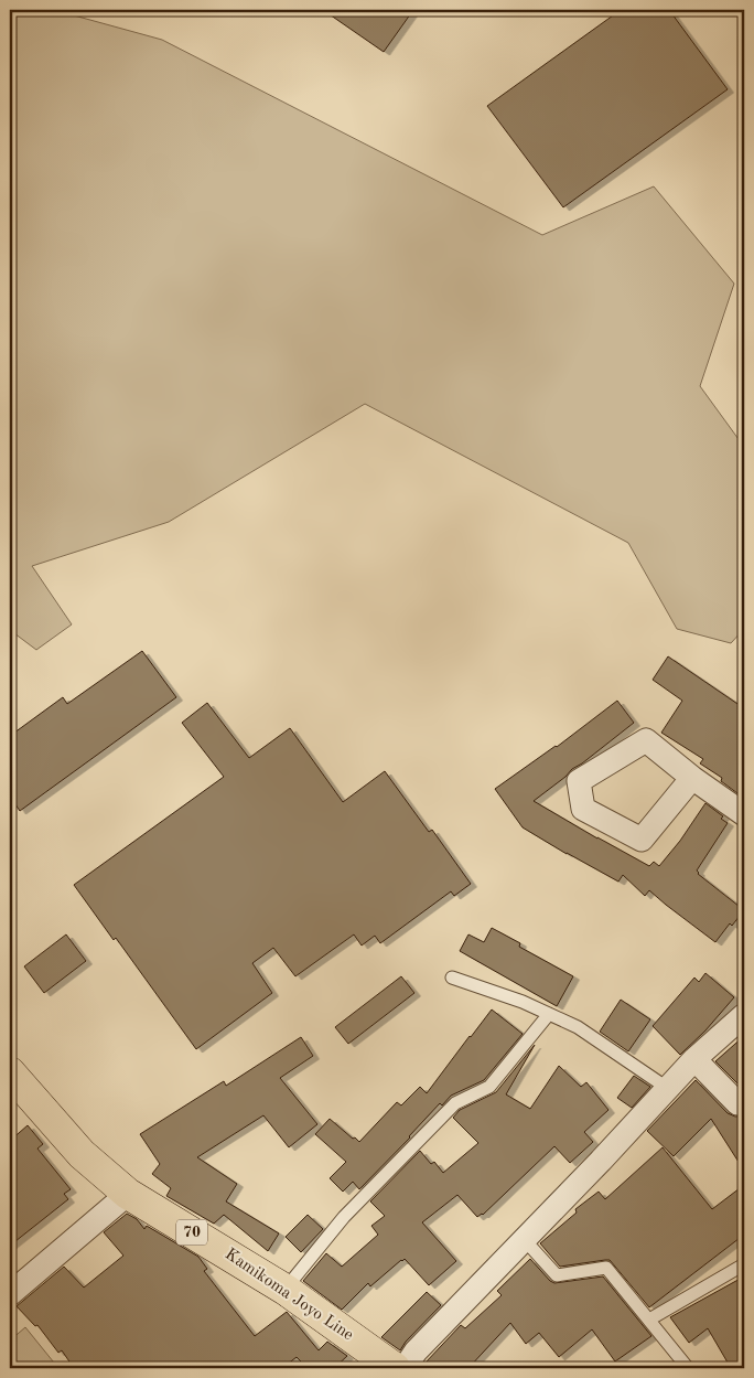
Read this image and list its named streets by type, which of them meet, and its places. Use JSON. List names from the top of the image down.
{
  "streets": {
    "main road": ["70", "Kamikoma Joyo Line"]
  }
}
